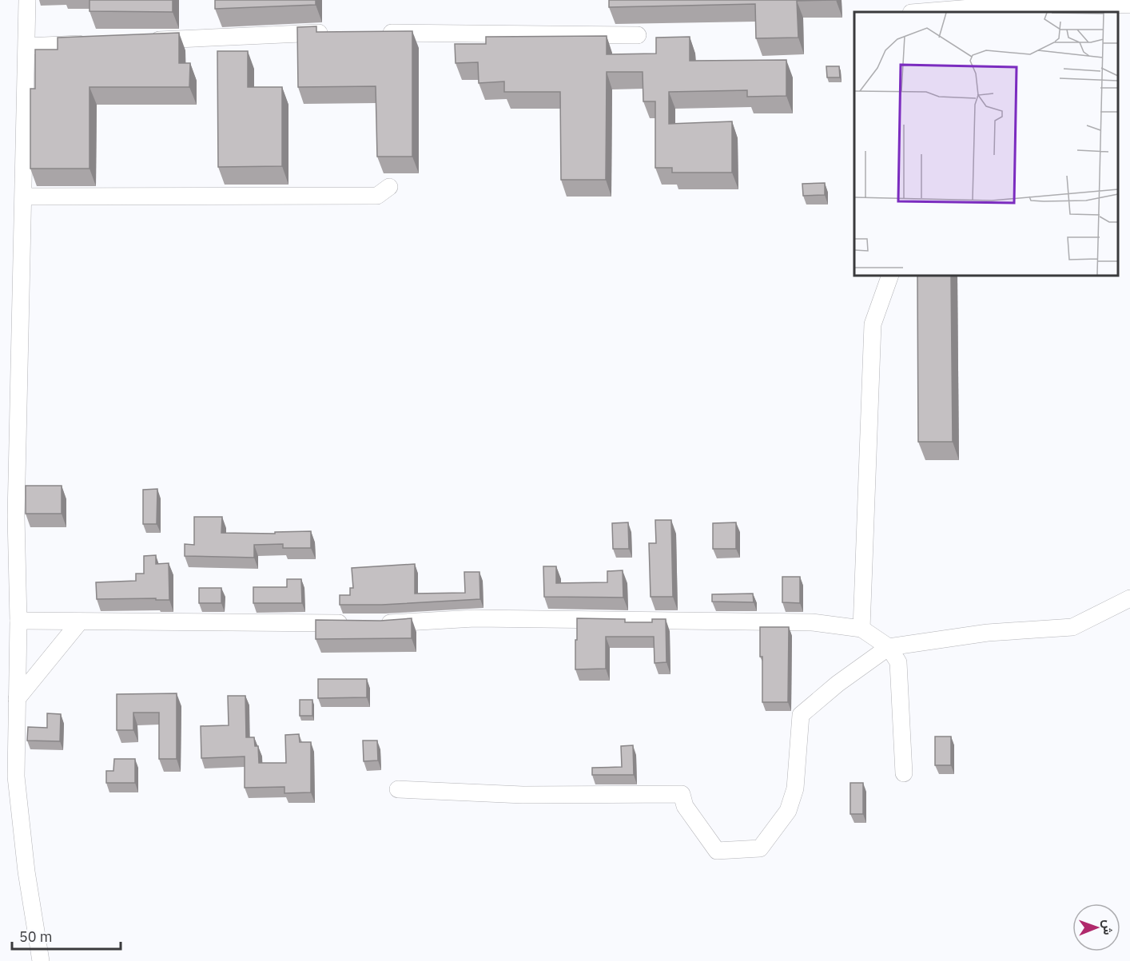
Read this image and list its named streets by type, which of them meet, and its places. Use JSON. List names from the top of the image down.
{
  "scale_bar": "50 m",
  "north": "right"
}
